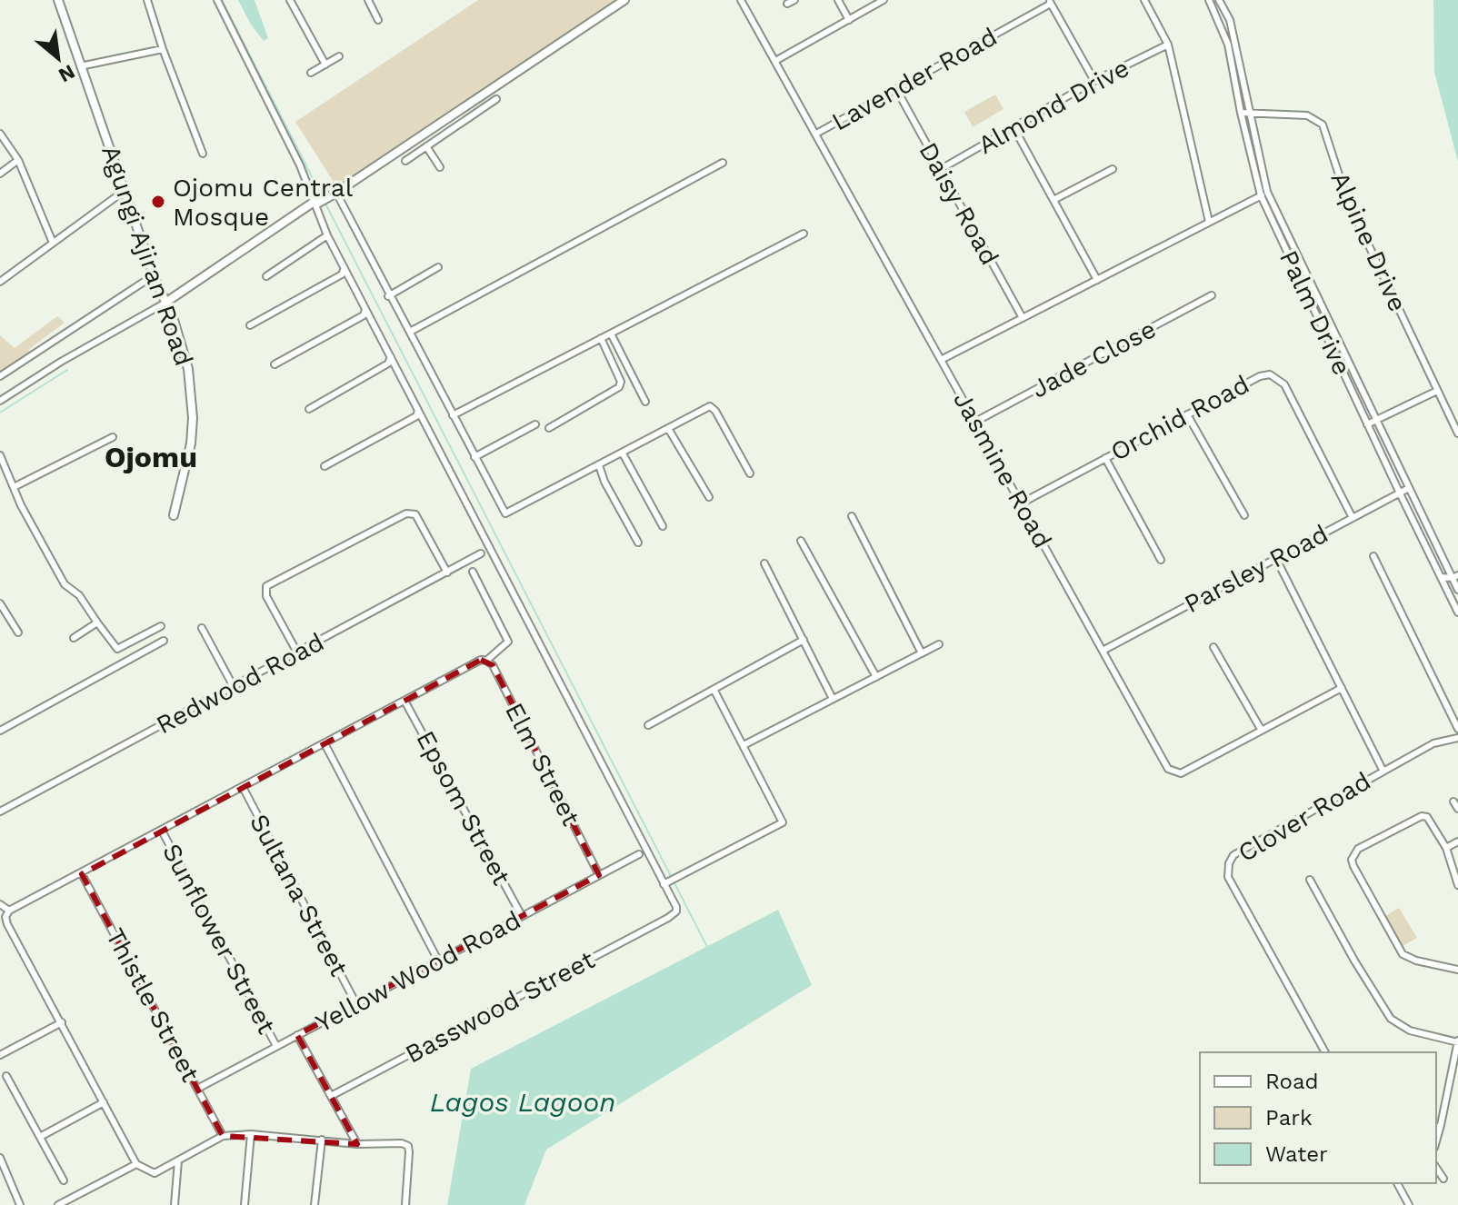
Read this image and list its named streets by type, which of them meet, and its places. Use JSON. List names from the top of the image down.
{
  "streets": {
    "street": [
      "Lavender Road",
      "Almond Drive",
      "Daisy Road",
      "Alpine Drive",
      "Agungi Ajiran Road",
      "Palm Drive",
      "Jade Close",
      "Orchid Road",
      "Jasmine Road",
      "Parsley Road",
      "Redwood Road",
      "Elm Street",
      "Epsom Street",
      "Clover Road",
      "Sultana Street",
      "Sunflower Street",
      "Yellow Wood Road",
      "Thistle Street",
      "Basswood Street"
    ]
  },
  "crossings": [
    ["Lavender Road", "Daisy Road"],
    ["Lavender Road", "Jasmine Road"],
    ["Almond Drive", "Daisy Road"],
    ["Alpine Drive", "Palm Drive"],
    ["Palm Drive", "Parsley Road"],
    ["Jade Close", "Jasmine Road"],
    ["Orchid Road", "Jasmine Road"],
    ["Orchid Road", "Parsley Road"],
    ["Jasmine Road", "Parsley Road"],
    ["Elm Street", "Yellow Wood Road"],
    ["Epsom Street", "Yellow Wood Road"],
    ["Sultana Street", "Yellow Wood Road"],
    ["Sunflower Street", "Yellow Wood Road"],
    ["Yellow Wood Road", "Thistle Street"]
  ],
  "districts": ["Ojomu"],
  "water": ["Lagos Lagoon"],
  "places": ["Ojomu Central Mosque"],
  "legend": ["Road", "Park", "Water"],
  "north": "bottom right"
}
